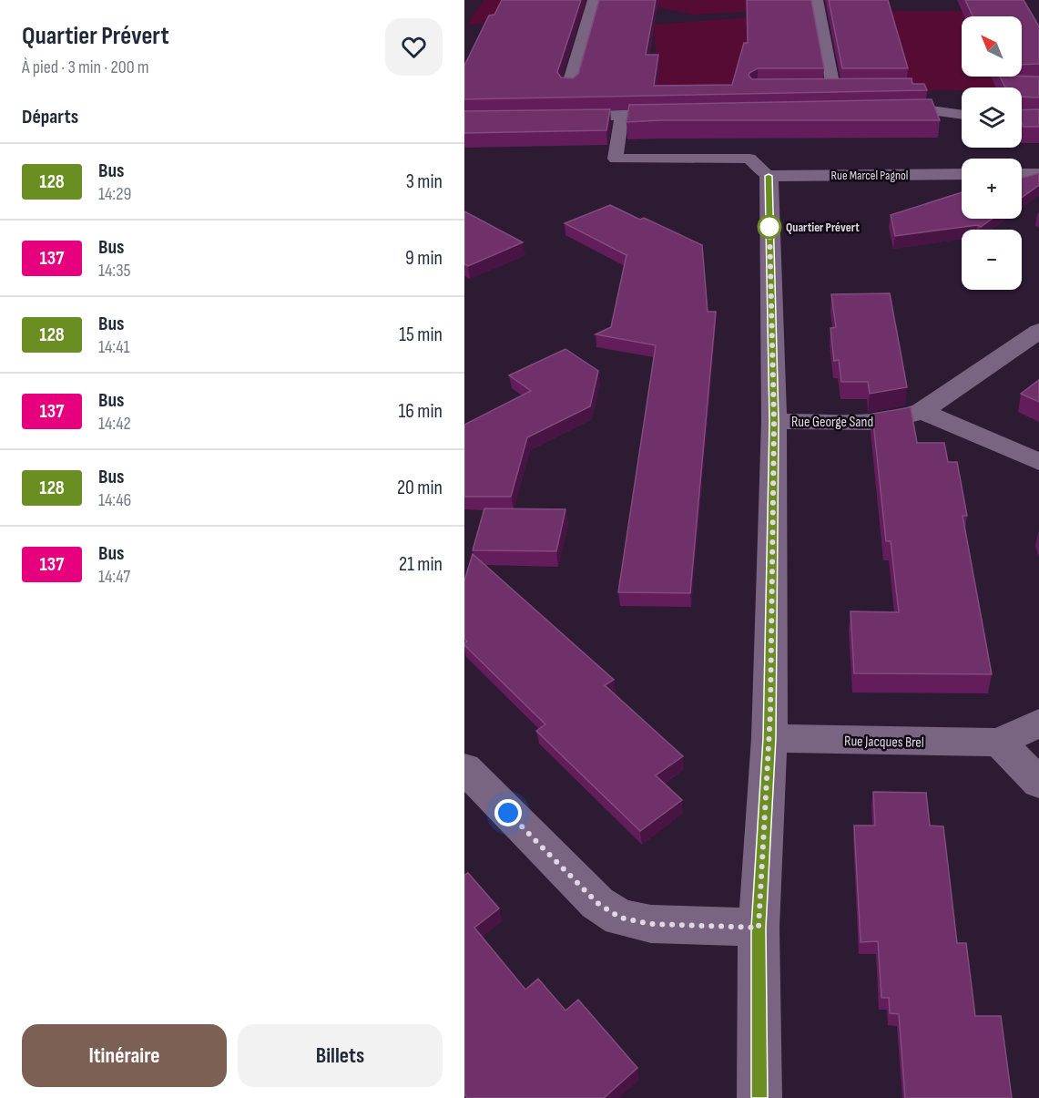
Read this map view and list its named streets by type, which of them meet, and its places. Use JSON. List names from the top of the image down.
{
  "streets": {
    "street": ["Rue Marcel Pagnol", "Rue George Sand", "Rue Jacques Brel"]
  },
  "places": ["Quartier Prévert"],
  "lines": ["bus line 128"],
  "north": "top left",
  "page": {
    "heading": [
      ["Quartier Prévert", "À pied · 3 min · 200 m"],
      "Départs"
    ],
    "map_buttons": ["+", "−"],
    "list": [
      {
        "mark": "128",
        "name": "Bus",
        "note": "14:29",
        "value": "3 min"
      },
      {
        "mark": "137",
        "name": "Bus",
        "note": "14:35",
        "value": "9 min"
      },
      {
        "mark": "128",
        "name": "Bus",
        "note": "14:41",
        "value": "15 min"
      },
      {
        "mark": "137",
        "name": "Bus",
        "note": "14:42",
        "value": "16 min"
      },
      {
        "mark": "128",
        "name": "Bus",
        "note": "14:46",
        "value": "20 min"
      },
      {
        "mark": "137",
        "name": "Bus",
        "note": "14:47",
        "value": "21 min"
      }
    ],
    "buttons": ["Itinéraire", "Billets"]
  }
}
